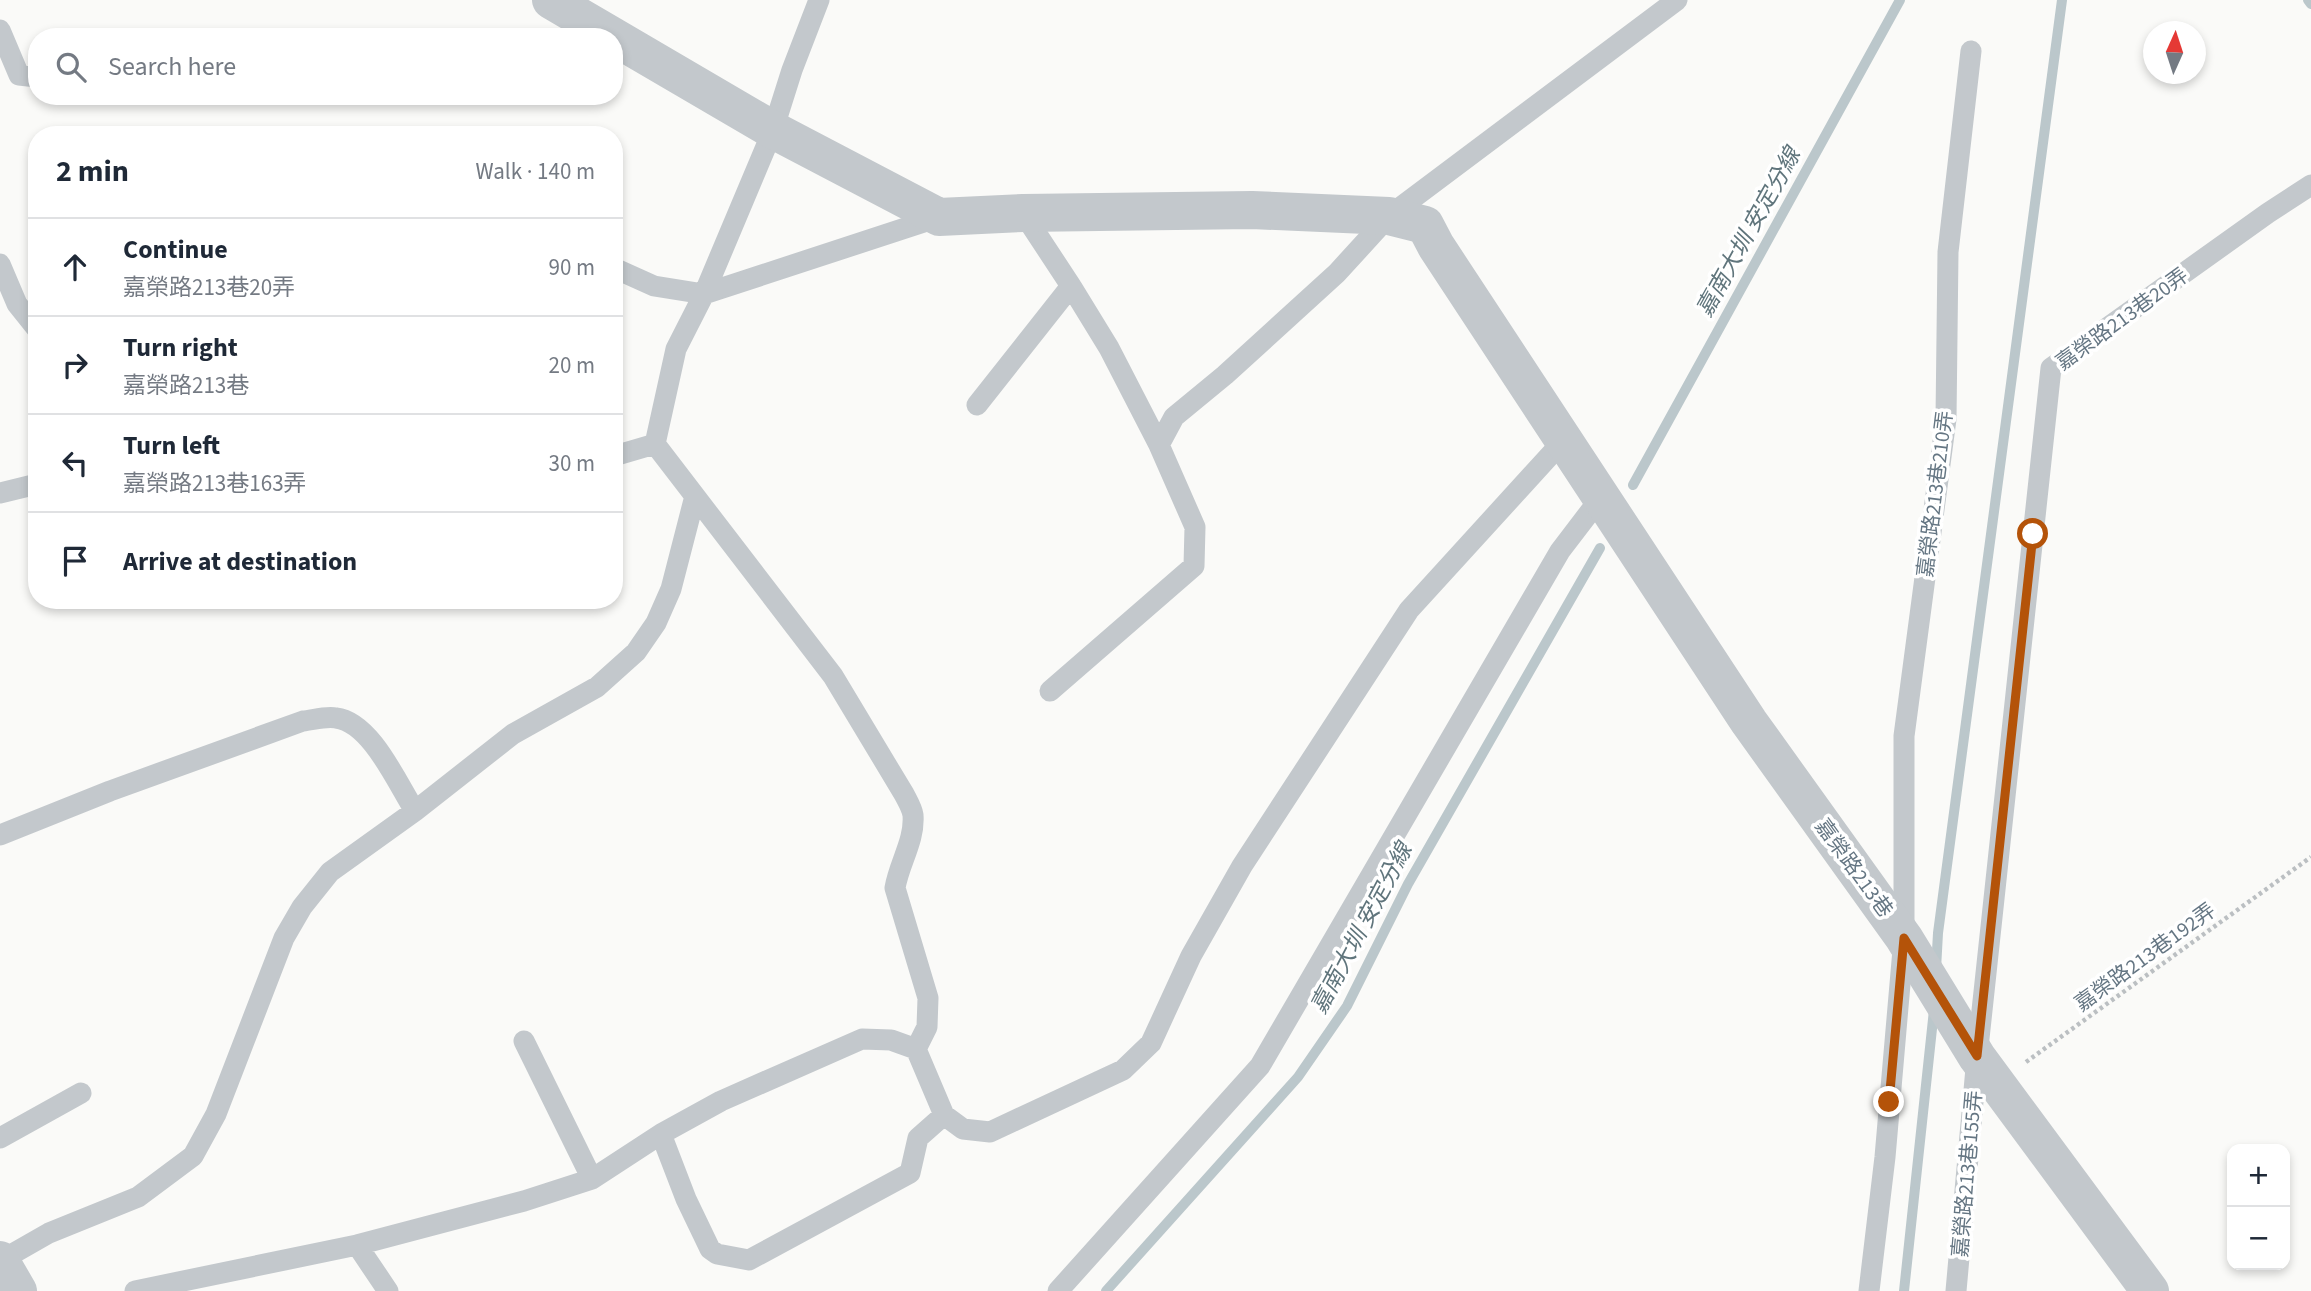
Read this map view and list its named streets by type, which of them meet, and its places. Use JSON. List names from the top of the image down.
{
  "streets": {
    "street": ["嘉榮路213巷"],
    "lane": ["嘉榮路213巷20弄", "嘉榮路213巷210弄", "嘉榮路213巷155弄"],
    "path": ["嘉榮路213巷192弄"]
  },
  "crossings": [
    ["嘉榮路213巷20弄", "嘉榮路213巷"],
    ["嘉榮路213巷20弄", "嘉榮路213巷192弄"],
    ["嘉榮路213巷20弄", "嘉榮路213巷155弄"],
    ["嘉榮路213巷210弄", "嘉榮路213巷"],
    ["嘉榮路213巷", "嘉榮路213巷192弄"],
    ["嘉榮路213巷", "嘉榮路213巷155弄"],
    ["嘉榮路213巷192弄", "嘉榮路213巷155弄"]
  ],
  "water": ["嘉南大圳 安定分線"],
  "north": "top",
  "page": {
    "search": "Search here",
    "heading": ["2 min", "Walk · 140 m"],
    "list": [
      ["Continue", "嘉榮路213巷20弄", "90 m"],
      ["Turn right", "嘉榮路213巷", "20 m"],
      ["Turn left", "嘉榮路213巷163弄", "30 m"],
      "Arrive at destination"
    ],
    "map_buttons": ["+", "−"]
  }
}
